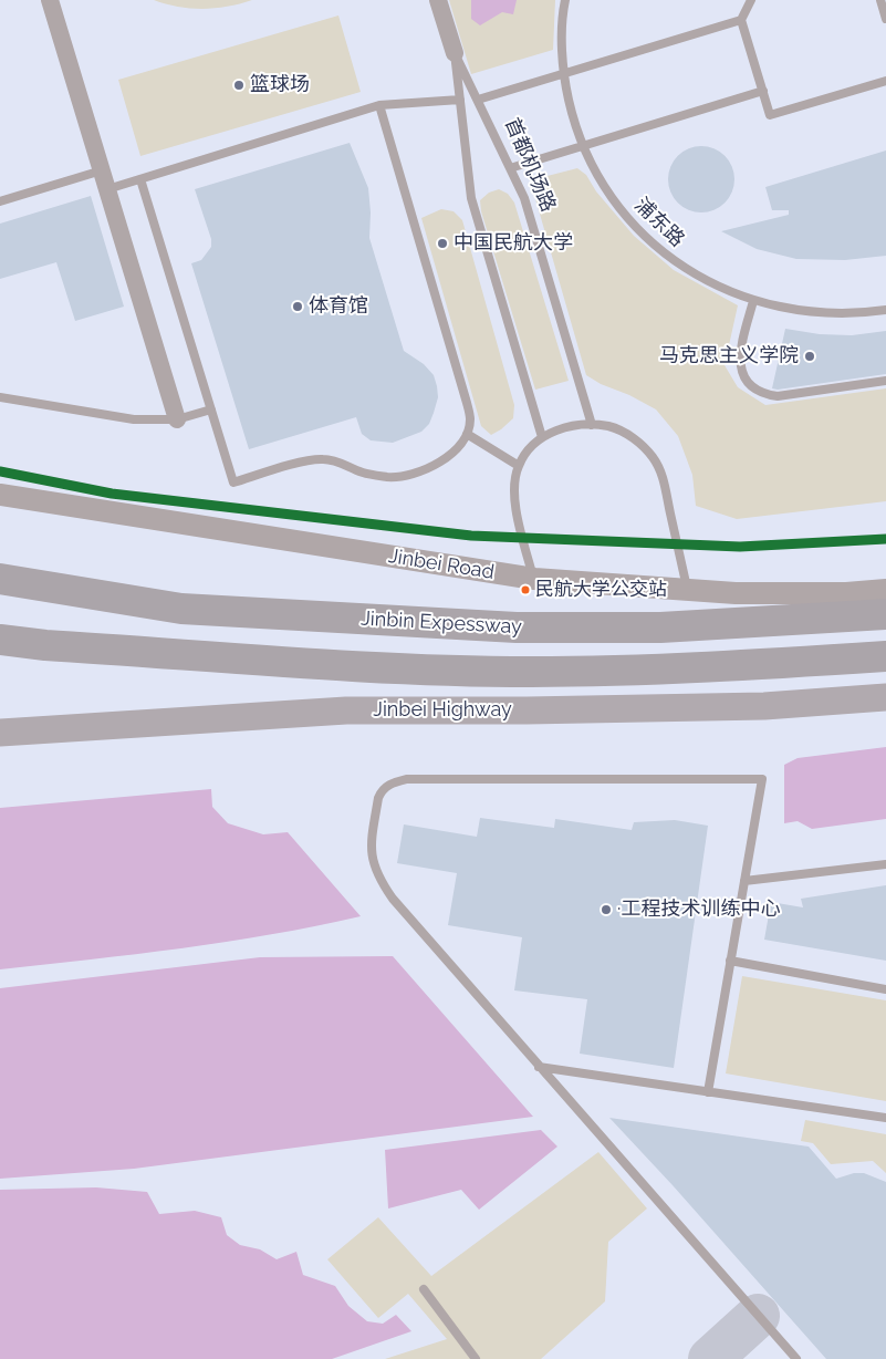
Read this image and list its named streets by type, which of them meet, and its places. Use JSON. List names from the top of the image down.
{
  "streets": {
    "highway": ["Jinbin Expessway"],
    "main road": ["Jinbei Highway"],
    "street": ["首都机场路", "Jinbei Road"],
    "lane": ["浦东路"]
  },
  "places": [
    "篮球场",
    "中国民航大学",
    "体育馆",
    "马克思主义学院",
    "民航大学公交站",
    "·工程技术训练中心"
  ]
}
